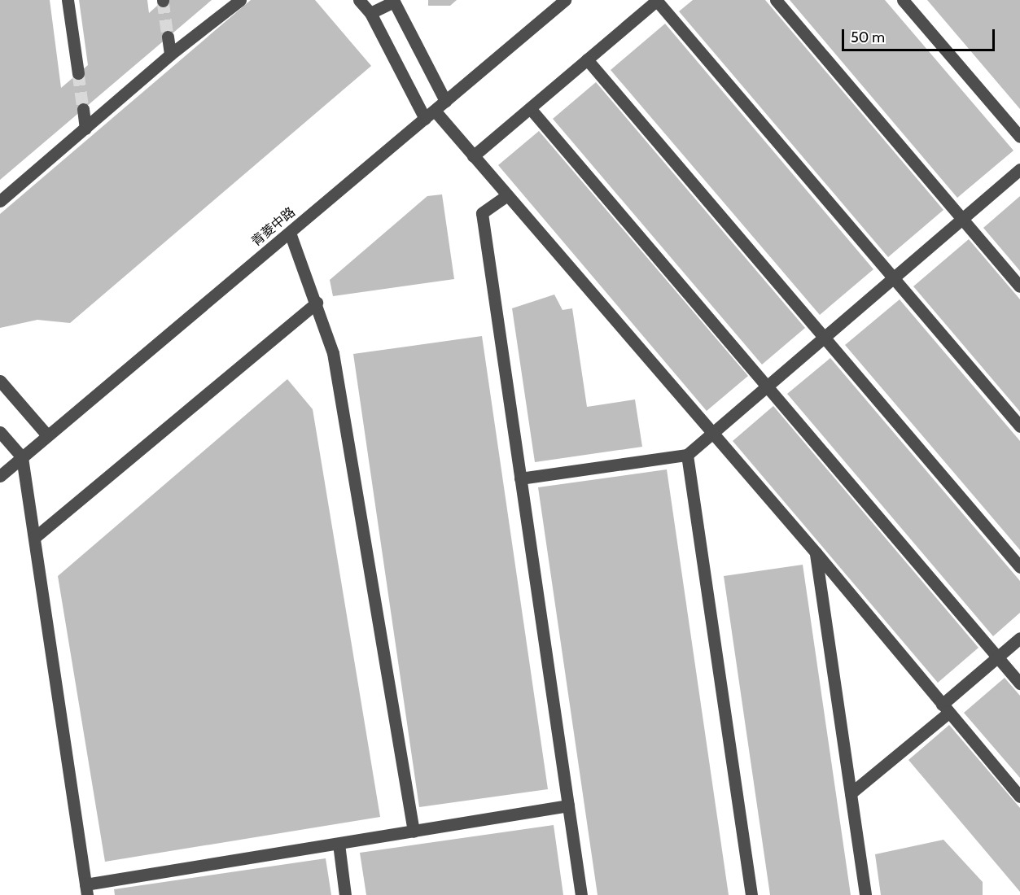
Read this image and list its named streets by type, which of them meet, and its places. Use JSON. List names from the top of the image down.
{
  "streets": {
    "street": ["青菱中路"]
  },
  "scale_bar": "50 m"
}
